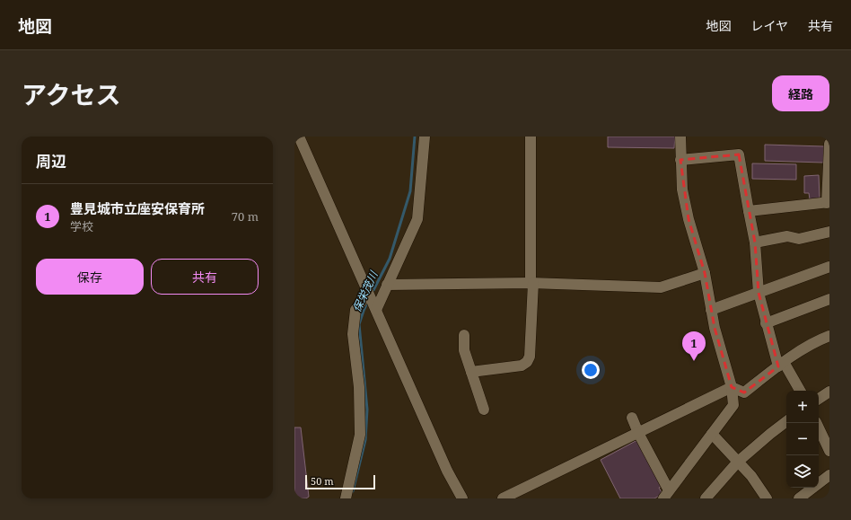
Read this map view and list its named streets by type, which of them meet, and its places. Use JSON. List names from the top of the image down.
{
  "water": ["保栄茂川"],
  "scale_bar": "50 m",
  "page": {
    "header": "地図",
    "nav": ["地図", "レイヤ", "共有"],
    "title": "アクセス",
    "buttons": [
      "経路",
      ["保存", "共有"]
    ],
    "heading": "周辺",
    "list": [
      {
        "mark": "1",
        "name": "豊見城市立座安保育所",
        "note": "学校",
        "value": "70 m"
      }
    ],
    "pins": "1",
    "map_buttons": ["+", "−"],
    "scale": "50 m"
  }
}
